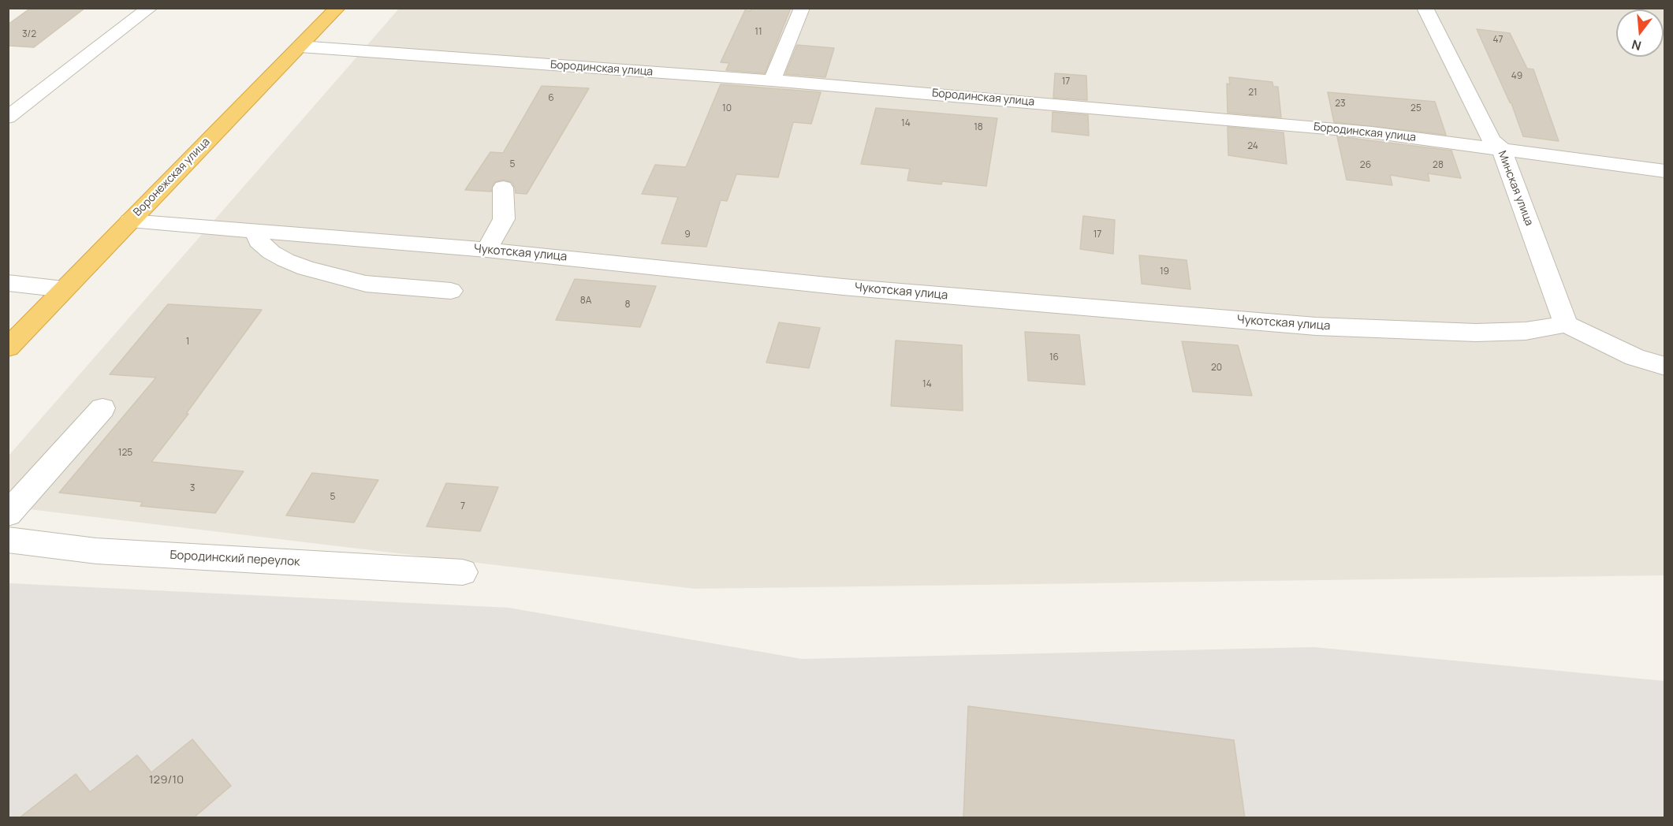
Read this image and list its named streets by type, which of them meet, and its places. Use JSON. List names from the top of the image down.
{
  "streets": {
    "highway": ["Воронежская улица"],
    "street": [
      "Бородинская улица",
      "Минская улица",
      "Чукотская улица",
      "Бородинский переулок"
    ]
  },
  "crossings": [
    ["Бородинская улица", "Воронежская улица"],
    ["Бородинская улица", "Минская улица"],
    ["Воронежская улица", "Чукотская улица"],
    ["Минская улица", "Чукотская улица"]
  ],
  "house_numbers": [
    "11",
    "3/2",
    "47",
    "49",
    "17",
    "21",
    "6",
    "23",
    "10",
    "25",
    "14",
    "18",
    "24",
    "5",
    "26",
    "28",
    "9",
    "17",
    "19",
    "8А",
    "8",
    "1",
    "16",
    "20",
    "14",
    "125",
    "3",
    "5",
    "7",
    "129/10"
  ],
  "north": "bottom"
}
